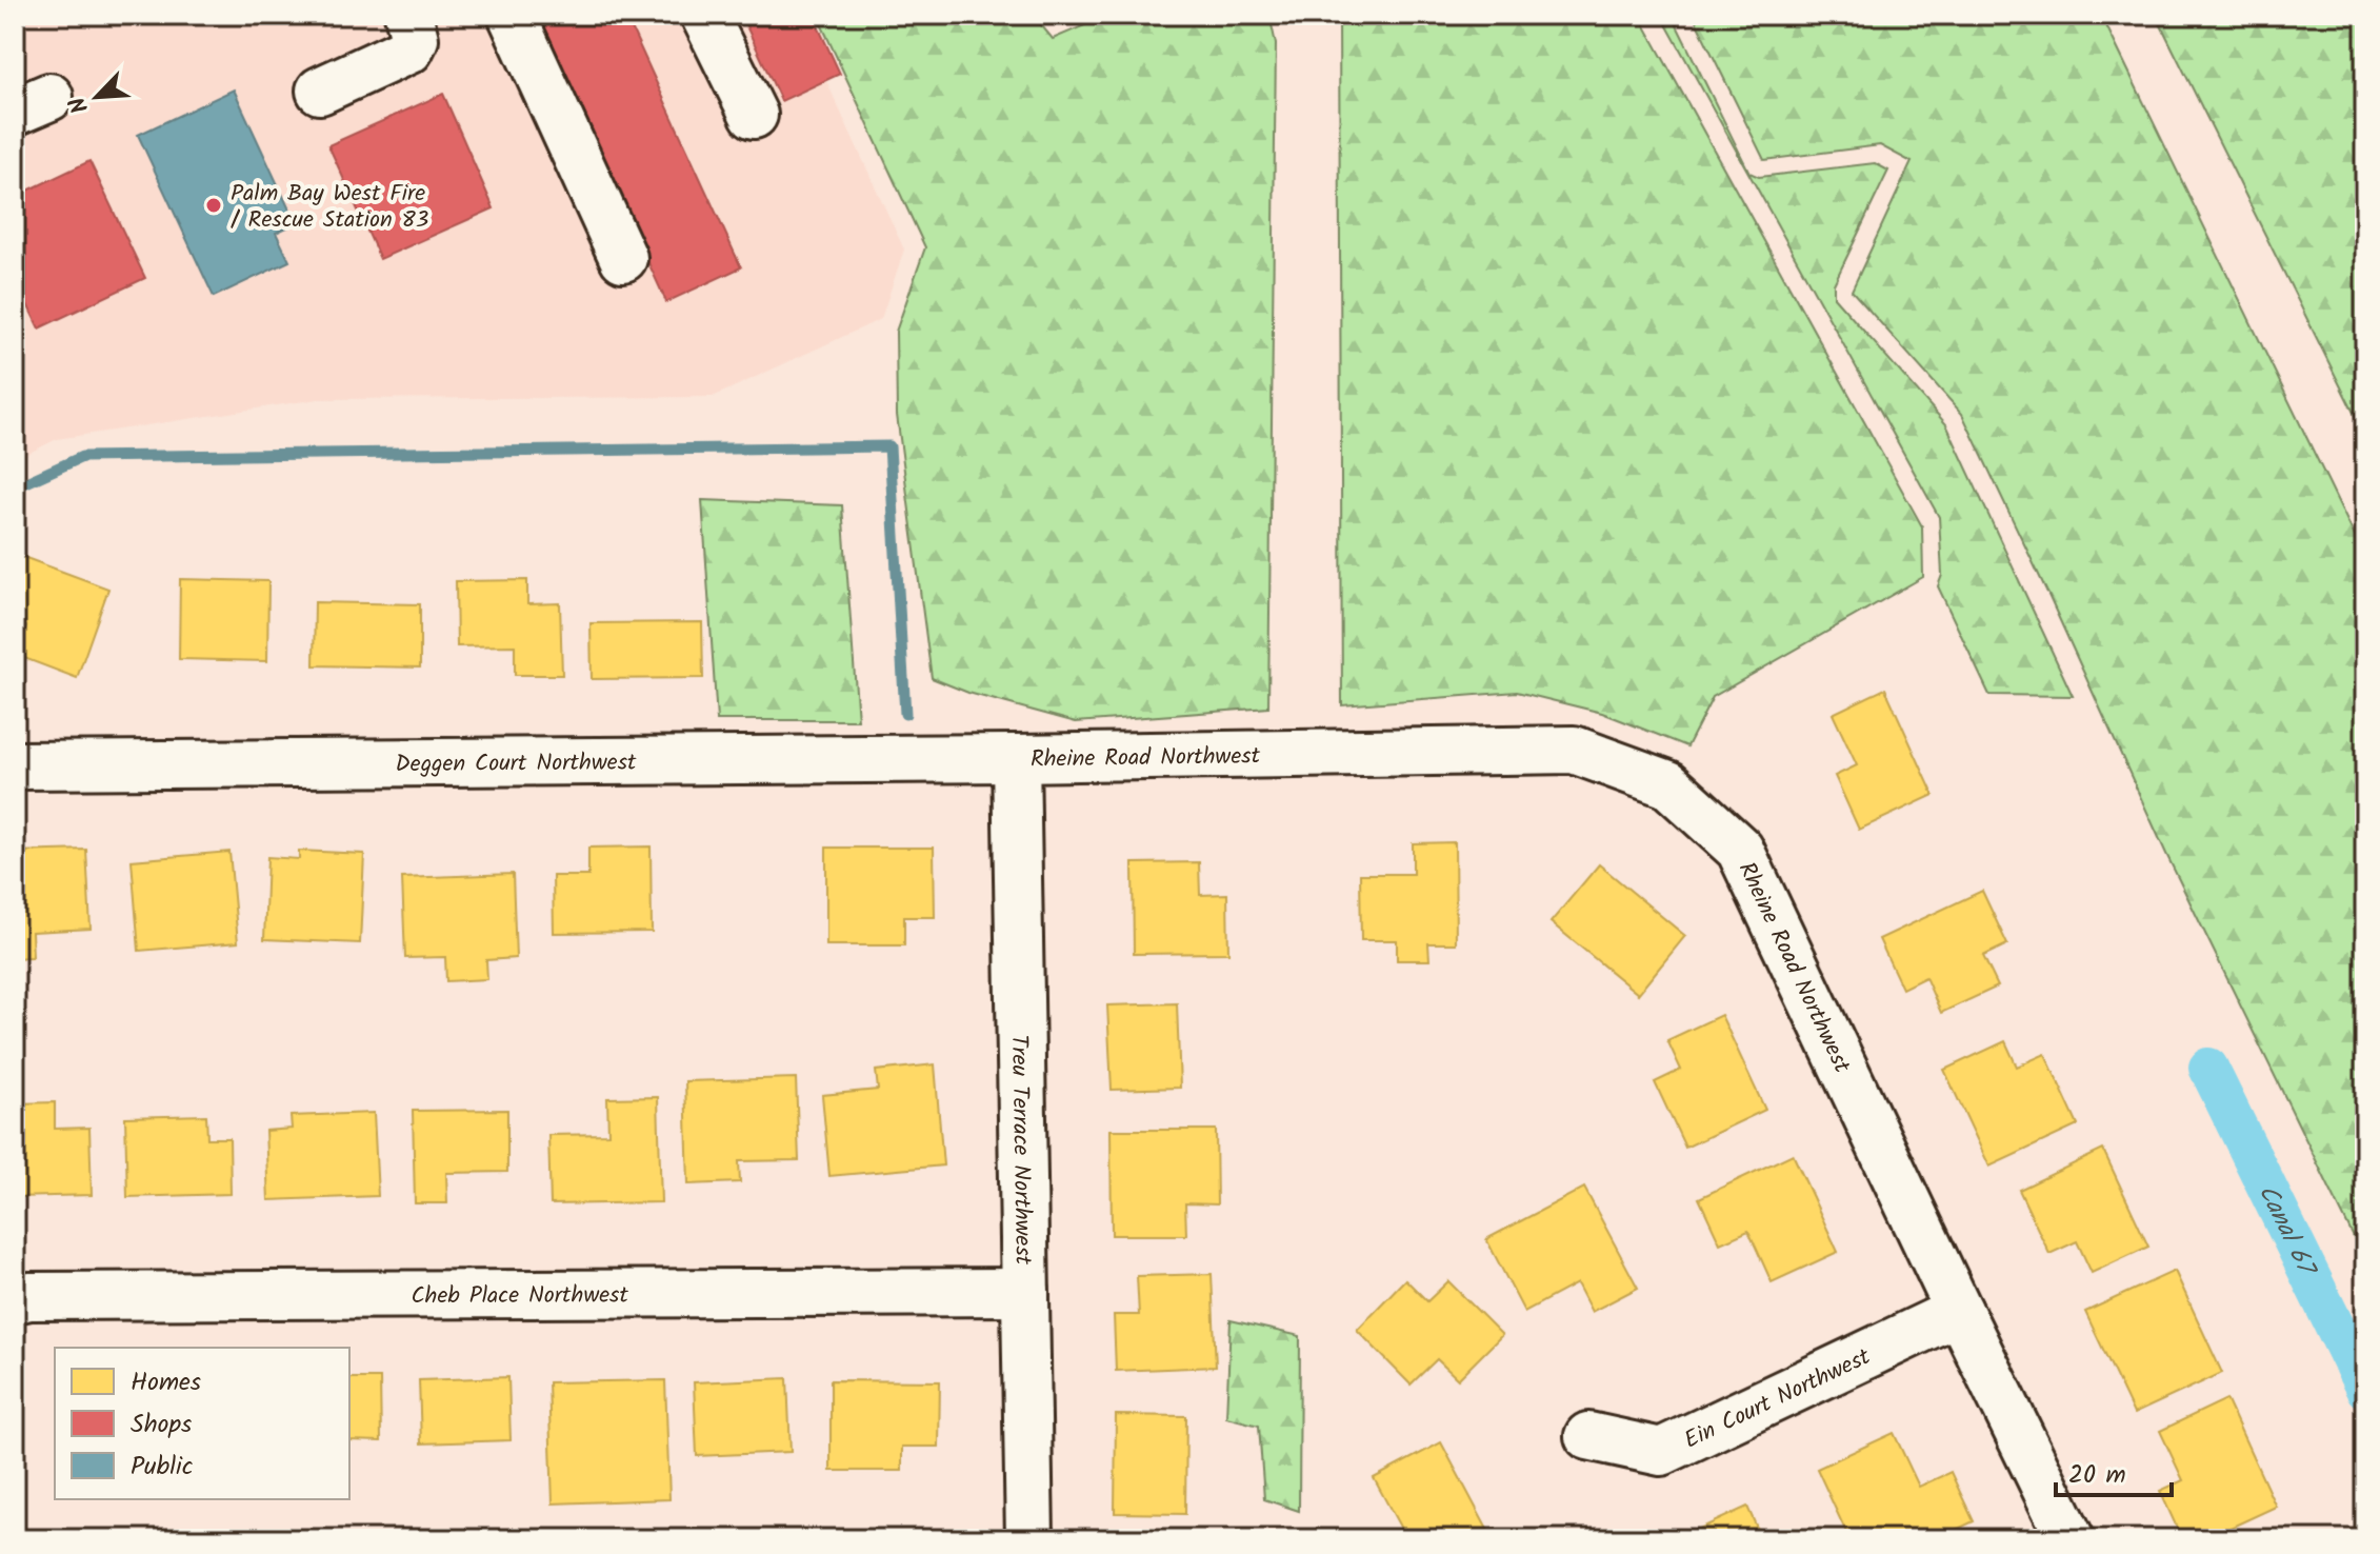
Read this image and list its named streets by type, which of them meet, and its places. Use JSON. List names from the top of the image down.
{
  "streets": {
    "street": [
      "Rheine Road Northwest",
      "Deggen Court Northwest",
      "Treu Terrace Northwest",
      "Cheb Place Northwest",
      "Ein Court Northwest"
    ]
  },
  "crossings": [
    ["Rheine Road Northwest", "Deggen Court Northwest"],
    ["Rheine Road Northwest", "Treu Terrace Northwest"],
    ["Rheine Road Northwest", "Ein Court Northwest"],
    ["Deggen Court Northwest", "Treu Terrace Northwest"],
    ["Treu Terrace Northwest", "Cheb Place Northwest"]
  ],
  "water": ["Canal 67"],
  "places": ["Palm Bay West Fire / Rescue Station 83"],
  "legend": ["Homes", "Shops", "Public"],
  "scale_bar": "20 m",
  "north": "bottom left"
}
